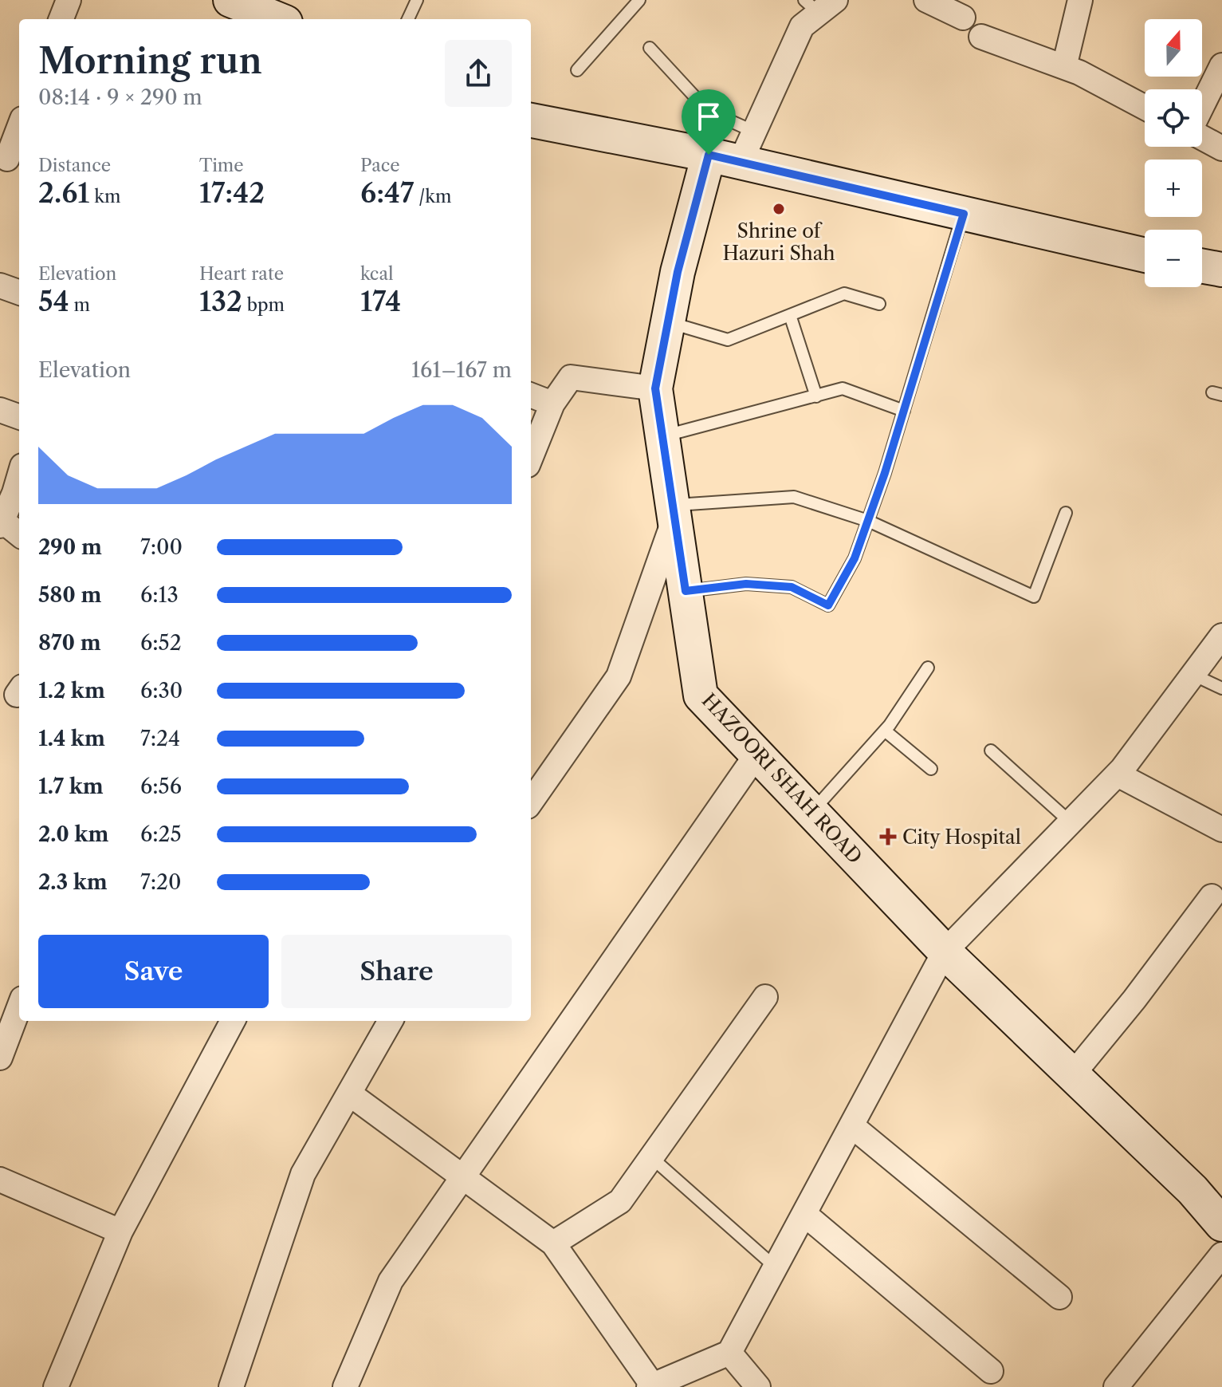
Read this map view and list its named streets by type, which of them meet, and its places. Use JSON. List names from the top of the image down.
{
  "streets": {
    "street": ["HAZOORI SHAH ROAD"]
  },
  "places": {
    "other": ["Shrine of Hazuri Shah"],
    "health": ["City Hospital"]
  },
  "north": "top",
  "page": {
    "map_buttons": ["+", "−"],
    "heading": ["Morning run", "08:14 · 9 × 290 m"],
    "stats": [
      ["Distance", "2.61 km"],
      ["Time", "17:42"],
      ["Pace", "6:47 /km"],
      ["Elevation", "54 m"],
      ["Heart rate", "132 bpm"],
      ["kcal", "174"]
    ],
    "chart": ["Elevation", "161–167 m"],
    "list": [
      {
        "name": "290 m",
        "note": "7:00"
      },
      {
        "name": "580 m",
        "note": "6:13"
      },
      {
        "name": "870 m",
        "note": "6:52"
      },
      {
        "name": "1.2 km",
        "note": "6:30"
      },
      {
        "name": "1.4 km",
        "note": "7:24"
      },
      {
        "name": "1.7 km",
        "note": "6:56"
      },
      {
        "name": "2.0 km",
        "note": "6:25"
      },
      {
        "name": "2.3 km",
        "note": "7:20"
      }
    ],
    "buttons": ["Save", "Share"]
  }
}
